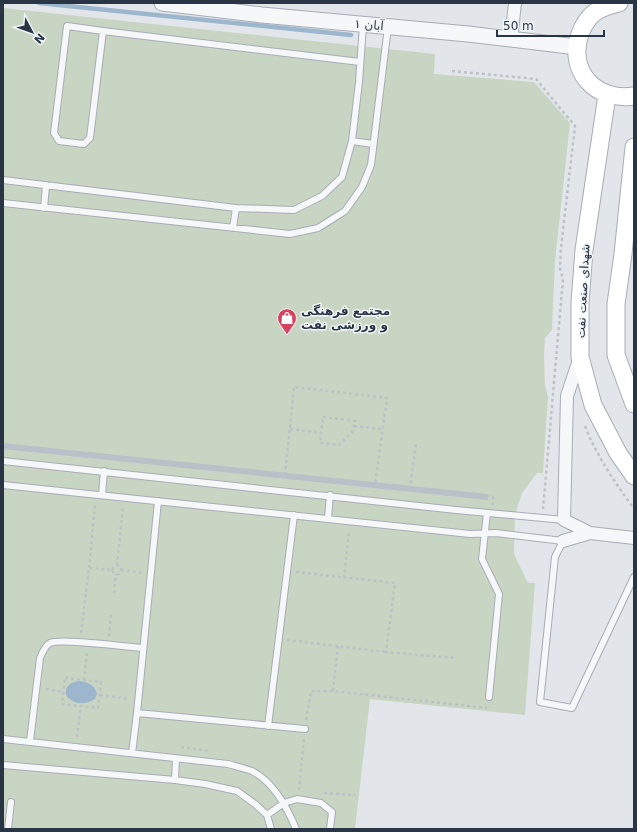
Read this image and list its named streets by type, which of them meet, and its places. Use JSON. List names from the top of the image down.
{
  "streets": {
    "main road": ["شهدای صنعت نفت"],
    "street": ["آبان ۱"]
  },
  "places": {
    "shop": ["مجتمع فرهنگى و ورزشى نفت"]
  },
  "scale_bar": "50 m",
  "north": "bottom right"
}
